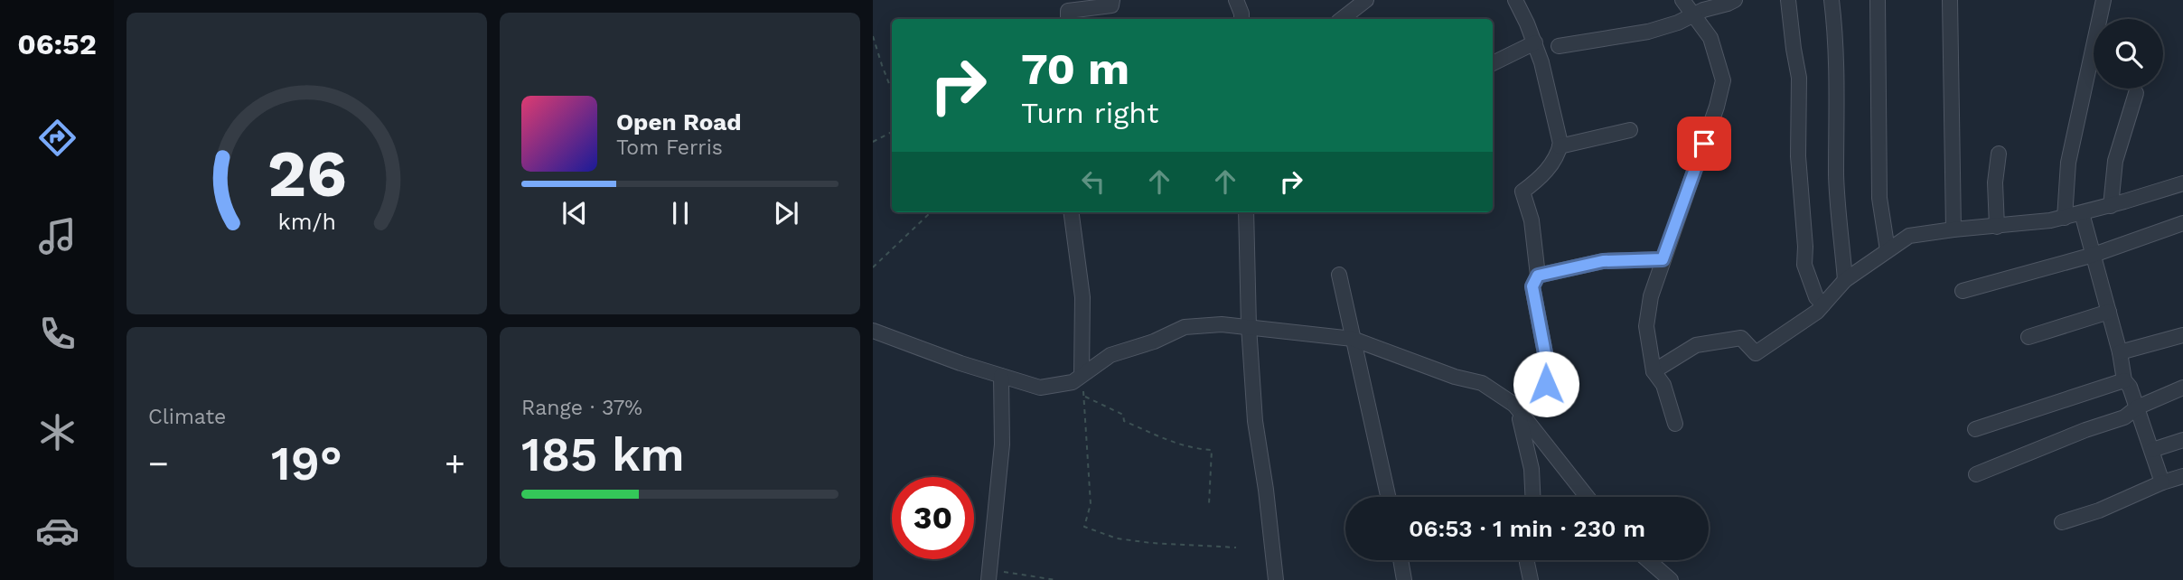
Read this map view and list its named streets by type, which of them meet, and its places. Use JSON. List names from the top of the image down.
{
  "page": {
    "tabs": "06:52",
    "turn": ["70 m", "Turn right"],
    "song": ["Open Road", "Tom Ferris"],
    "tile": [
      "Climate",
      ["Range · 37%", "185 km"]
    ],
    "heat": ["−", "19°", "+"],
    "limit": "30",
    "trip": "06:53 · 1 min · 230 m",
    "gauge": ["26", "km/h"]
  }
}
